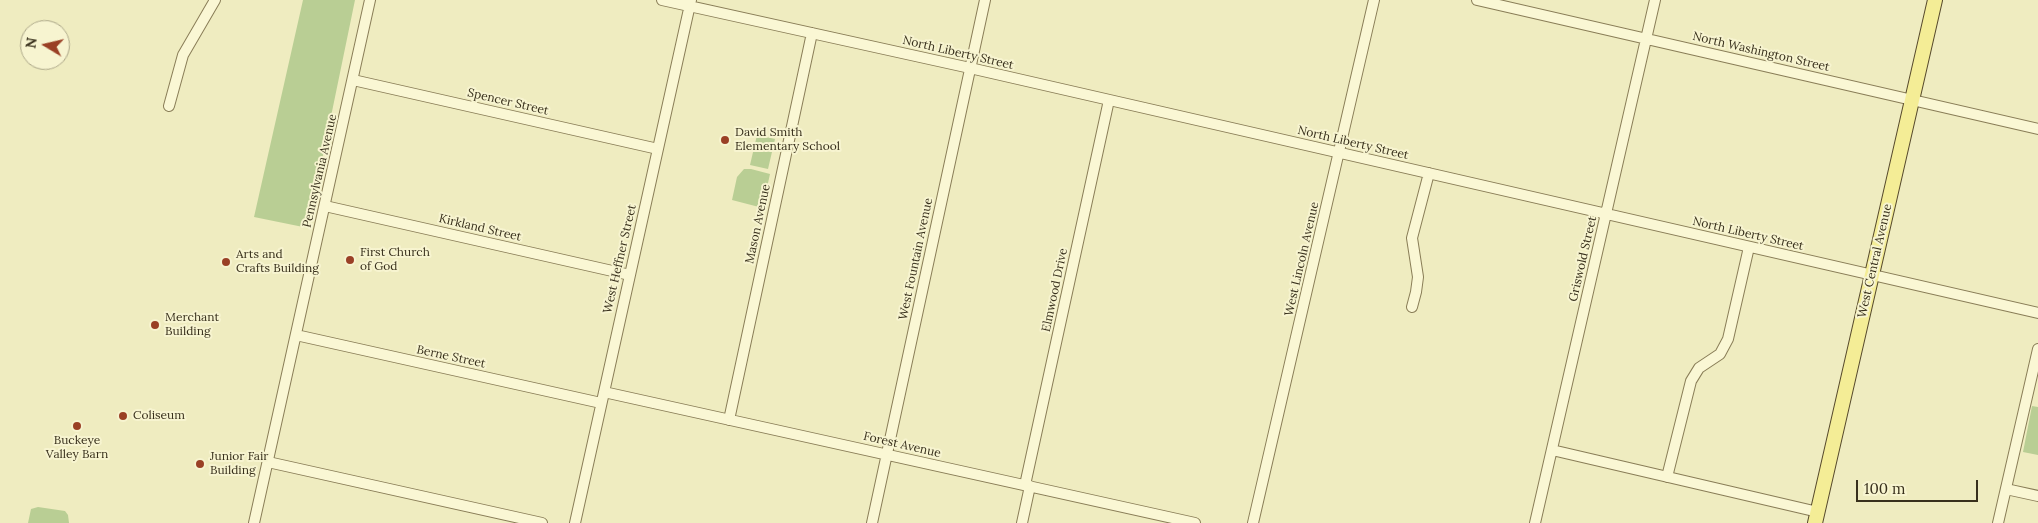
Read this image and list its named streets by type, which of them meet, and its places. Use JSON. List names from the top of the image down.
{
  "streets": {
    "main road": ["West Central Avenue"],
    "street": [
      "North Washington Street",
      "North Liberty Street",
      "Spencer Street",
      "Pennsylvania Avenue",
      "Mason Avenue",
      "Kirkland Street",
      "West Heffner Street",
      "West Fountain Avenue",
      "West Lincoln Avenue",
      "Griswold Street",
      "Elmwood Drive",
      "Berne Street",
      "Forest Avenue"
    ]
  },
  "crossings": [
    ["North Washington Street", "Griswold Street"],
    ["North Washington Street", "West Central Avenue"],
    ["North Liberty Street", "Mason Avenue"],
    ["North Liberty Street", "West Heffner Street"],
    ["North Liberty Street", "West Fountain Avenue"],
    ["North Liberty Street", "West Lincoln Avenue"],
    ["North Liberty Street", "Griswold Street"],
    ["North Liberty Street", "West Central Avenue"],
    ["North Liberty Street", "Elmwood Drive"],
    ["Spencer Street", "Pennsylvania Avenue"],
    ["Spencer Street", "West Heffner Street"],
    ["Pennsylvania Avenue", "Kirkland Street"],
    ["Pennsylvania Avenue", "Berne Street"],
    ["Mason Avenue", "Forest Avenue"],
    ["Kirkland Street", "West Heffner Street"],
    ["West Heffner Street", "Berne Street"],
    ["West Heffner Street", "Forest Avenue"],
    ["West Fountain Avenue", "Forest Avenue"],
    ["Elmwood Drive", "Forest Avenue"]
  ],
  "places": [
    "David Smith Elementary School",
    "First Church of God",
    "Arts and Crafts Building",
    "Merchant Building",
    "Coliseum",
    "Buckeye Valley Barn",
    "Junior Fair Building"
  ],
  "scale_bar": "100 m",
  "north": "left"
}
